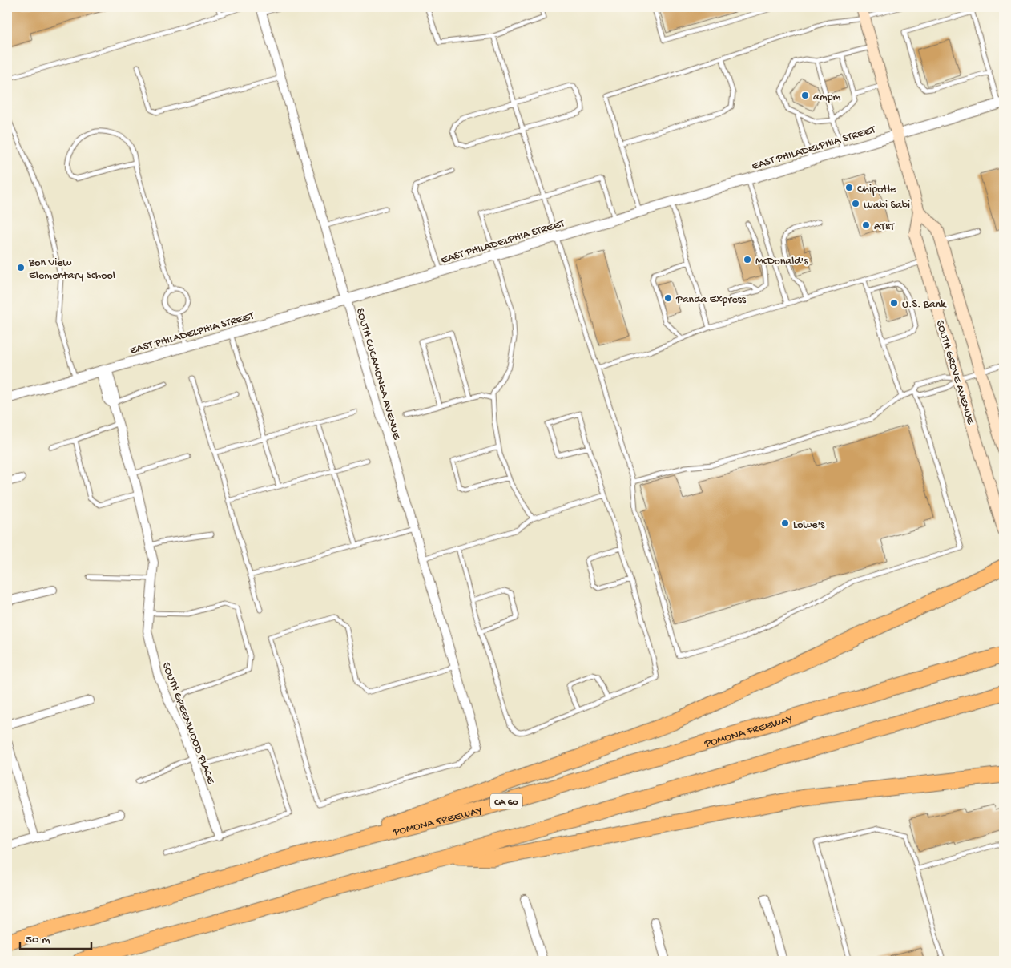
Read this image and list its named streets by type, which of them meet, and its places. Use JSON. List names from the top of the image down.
{
  "streets": {
    "highway": ["POMONA FREEWAY", "CA 60"],
    "main road": ["SOUTH GROVE AVENUE"],
    "street": ["EAST PHILADELPHIA STREET", "SOUTH CUCAMONGA AVENUE", "SOUTH GREENWOOD PLACE"]
  },
  "crossings": [
    ["EAST PHILADELPHIA STREET", "SOUTH GROVE AVENUE"],
    ["EAST PHILADELPHIA STREET", "SOUTH CUCAMONGA AVENUE"],
    ["EAST PHILADELPHIA STREET", "SOUTH GREENWOOD PLACE"]
  ],
  "places": [
    "ampm",
    "Chipotle",
    "Wabi Sabi",
    "AT&T",
    "McDonald's",
    "Bon View Elementary School",
    "Panda Express",
    "U.S. Bank",
    "Lowe's"
  ],
  "scale_bar": "50 m"
}
